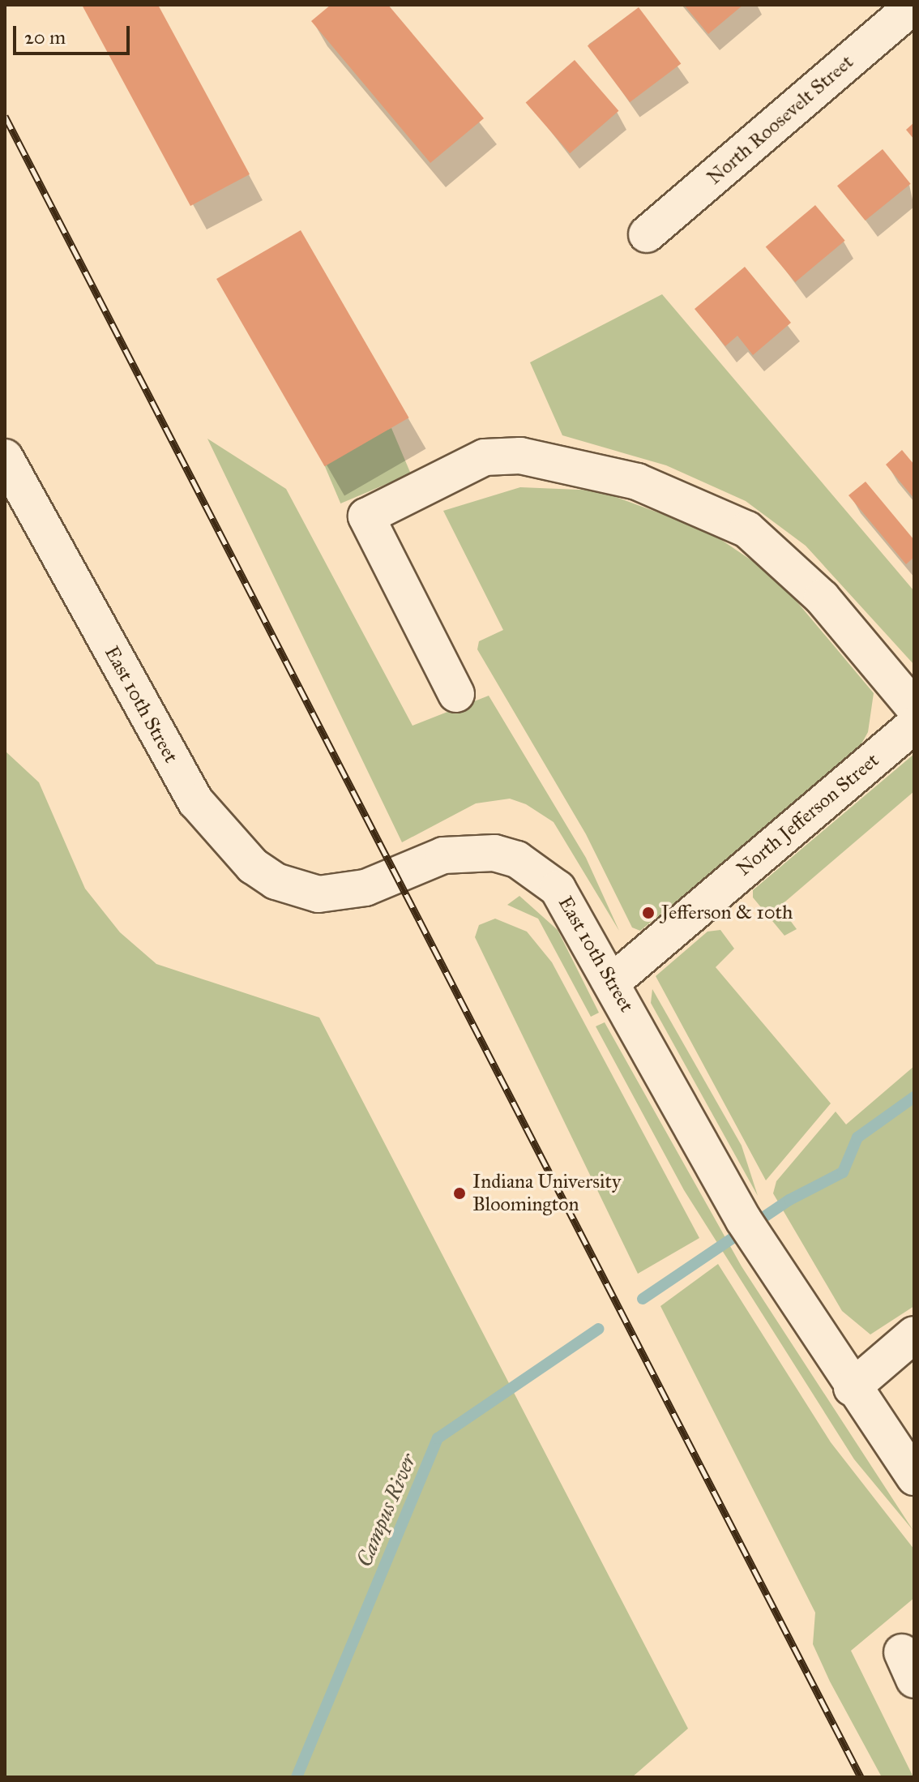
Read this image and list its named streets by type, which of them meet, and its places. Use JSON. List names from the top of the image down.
{
  "streets": {
    "street": ["North Roosevelt Street", "East 10th Street", "North Jefferson Street"]
  },
  "crossings": [
    ["East 10th Street", "North Jefferson Street"]
  ],
  "water": ["Campus River"],
  "places": ["Jefferson & 10th", "Indiana University Bloomington"],
  "scale_bar": "20 m"
}
